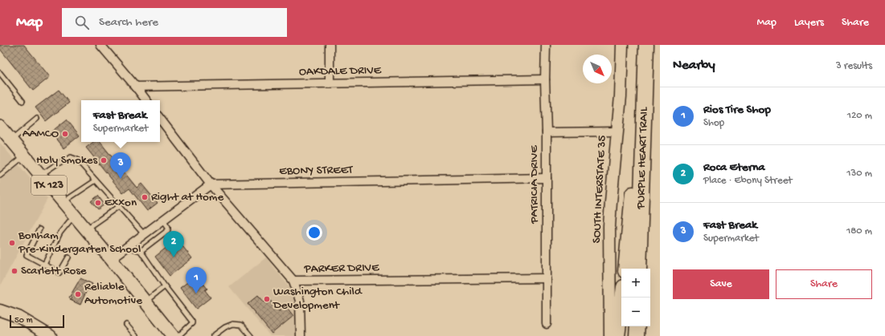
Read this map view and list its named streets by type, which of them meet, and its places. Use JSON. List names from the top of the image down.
{
  "streets": {
    "highway": ["PURPLE HEART TRAIL"],
    "main road": ["TX 123", "SOUTH INTERSTATE 35"],
    "street": [
      "OAKDALE DRIVE",
      "EBONY STREET",
      "PATRICIA DRIVE",
      "PARKER DRIVE"
    ]
  },
  "crossings": [
    ["OAKDALE DRIVE", "PATRICIA DRIVE"],
    ["EBONY STREET", "PATRICIA DRIVE"],
    ["EBONY STREET", "PARKER DRIVE"],
    ["PATRICIA DRIVE", "PARKER DRIVE"]
  ],
  "places": [
    "AAMCO",
    "Holy Smokes",
    "Right at Home",
    "Exxon",
    "Bonham Pre-Kindergarten School",
    "Scarlett Rose",
    "Reliable Automotive",
    "Washington Child Development"
  ],
  "scale_bar": "50 m",
  "north": "bottom right",
  "page": {
    "header": "Map",
    "search": "Search here",
    "nav": ["Map", "Layers", "Share"],
    "heading": ["Nearby", "3 results"],
    "list": [
      {
        "mark": "1",
        "name": "Rios Tire Shop",
        "note": "Shop",
        "value": "120 m"
      },
      {
        "mark": "2",
        "name": "Roca Eterna",
        "note": "Place · Ebony Street",
        "value": "130 m"
      },
      {
        "mark": "3",
        "name": "Fast Break",
        "note": "Supermarket",
        "value": "180 m"
      }
    ],
    "popup": ["Fast Break", "Supermarket"],
    "pins": ["3", "2", "1"],
    "buttons": ["Save", "Share"],
    "map_buttons": ["+", "−"],
    "scale": "50 m"
  }
}
